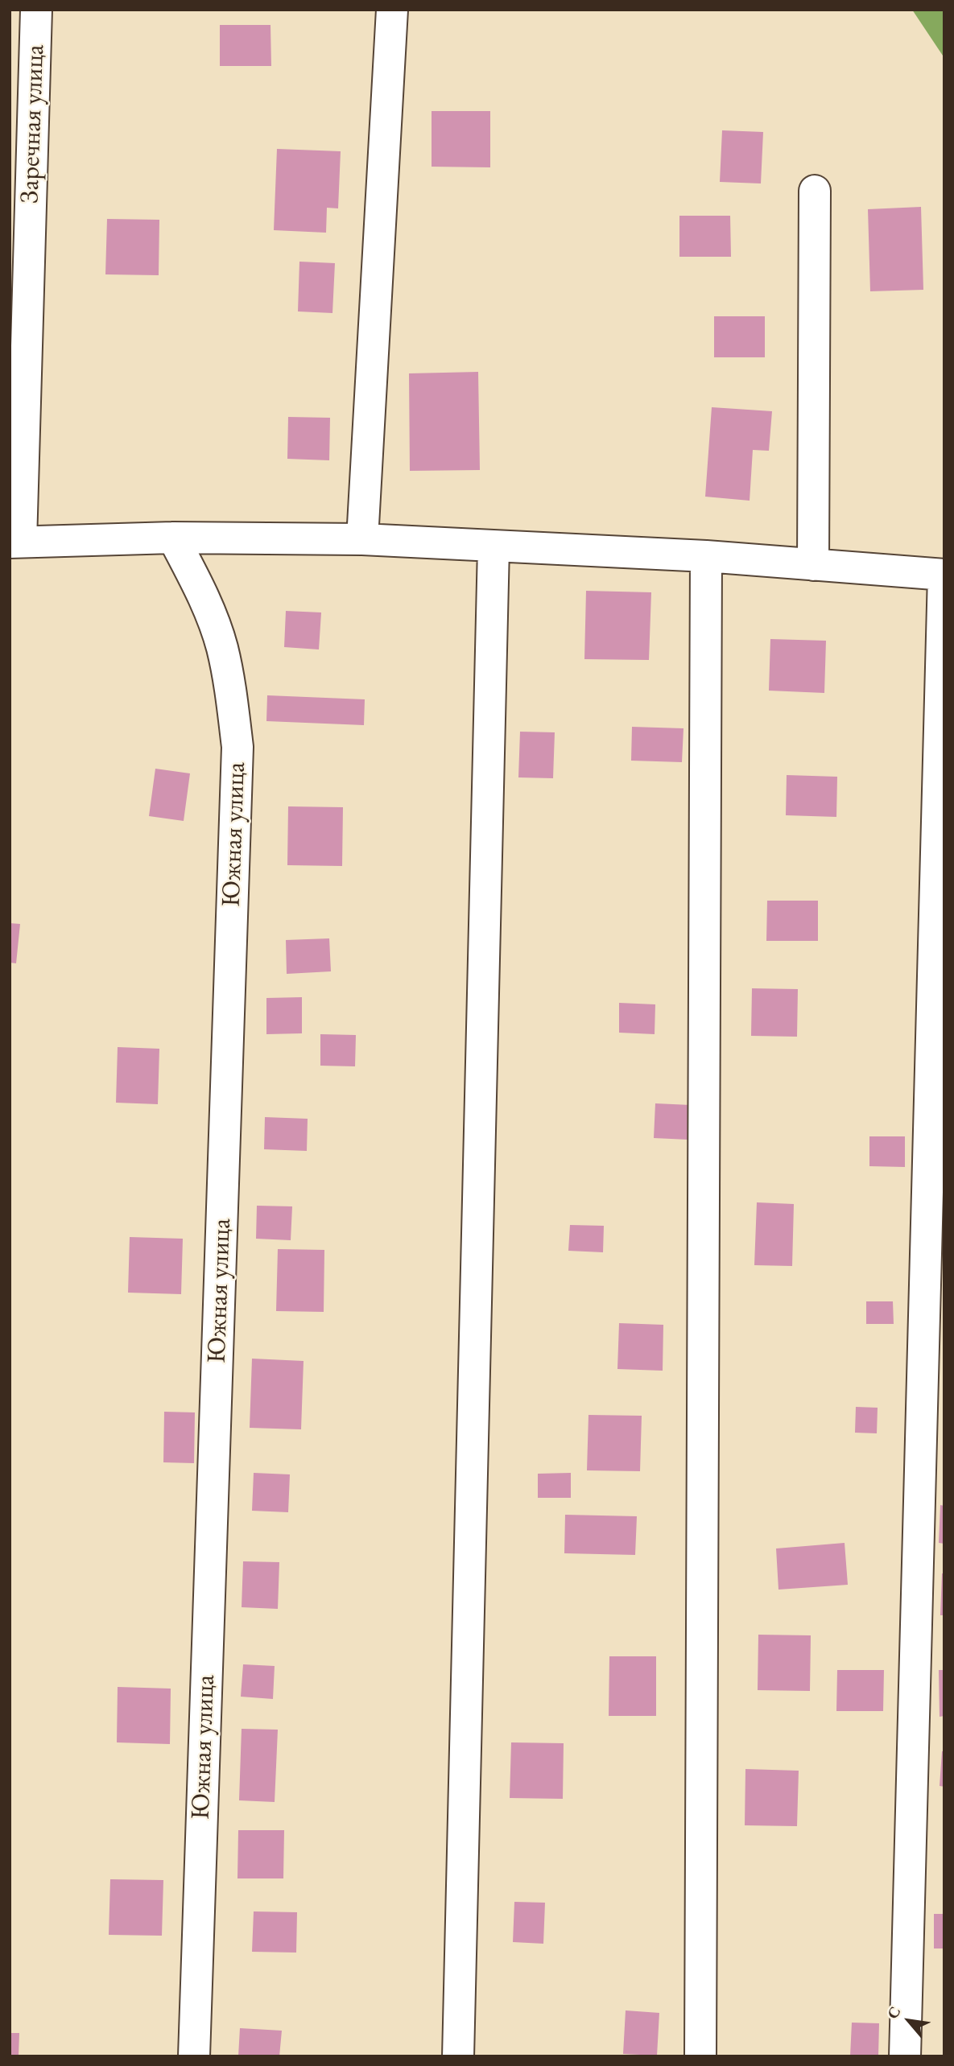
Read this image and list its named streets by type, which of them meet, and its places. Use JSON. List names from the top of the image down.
{
  "streets": {
    "street": ["Заречная улица", "Южная улица"]
  },
  "north": "top left"
}
